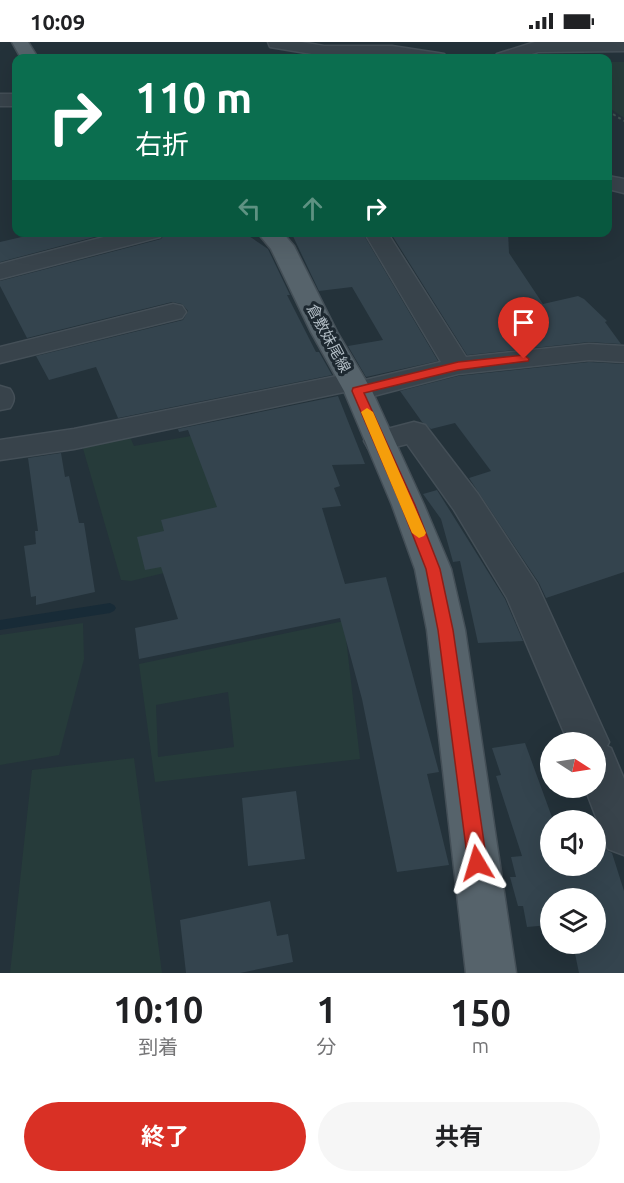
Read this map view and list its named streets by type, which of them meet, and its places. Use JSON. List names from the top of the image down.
{
  "streets": {
    "main road": ["倉敷妹尾線"]
  },
  "north": "right",
  "page": {
    "status": "10:09",
    "turn": ["110 m", "右折"],
    "eta": [
      "10:10",
      "到着",
      "1",
      "分",
      "150",
      "m"
    ],
    "buttons": ["終了", "共有"]
  }
}
